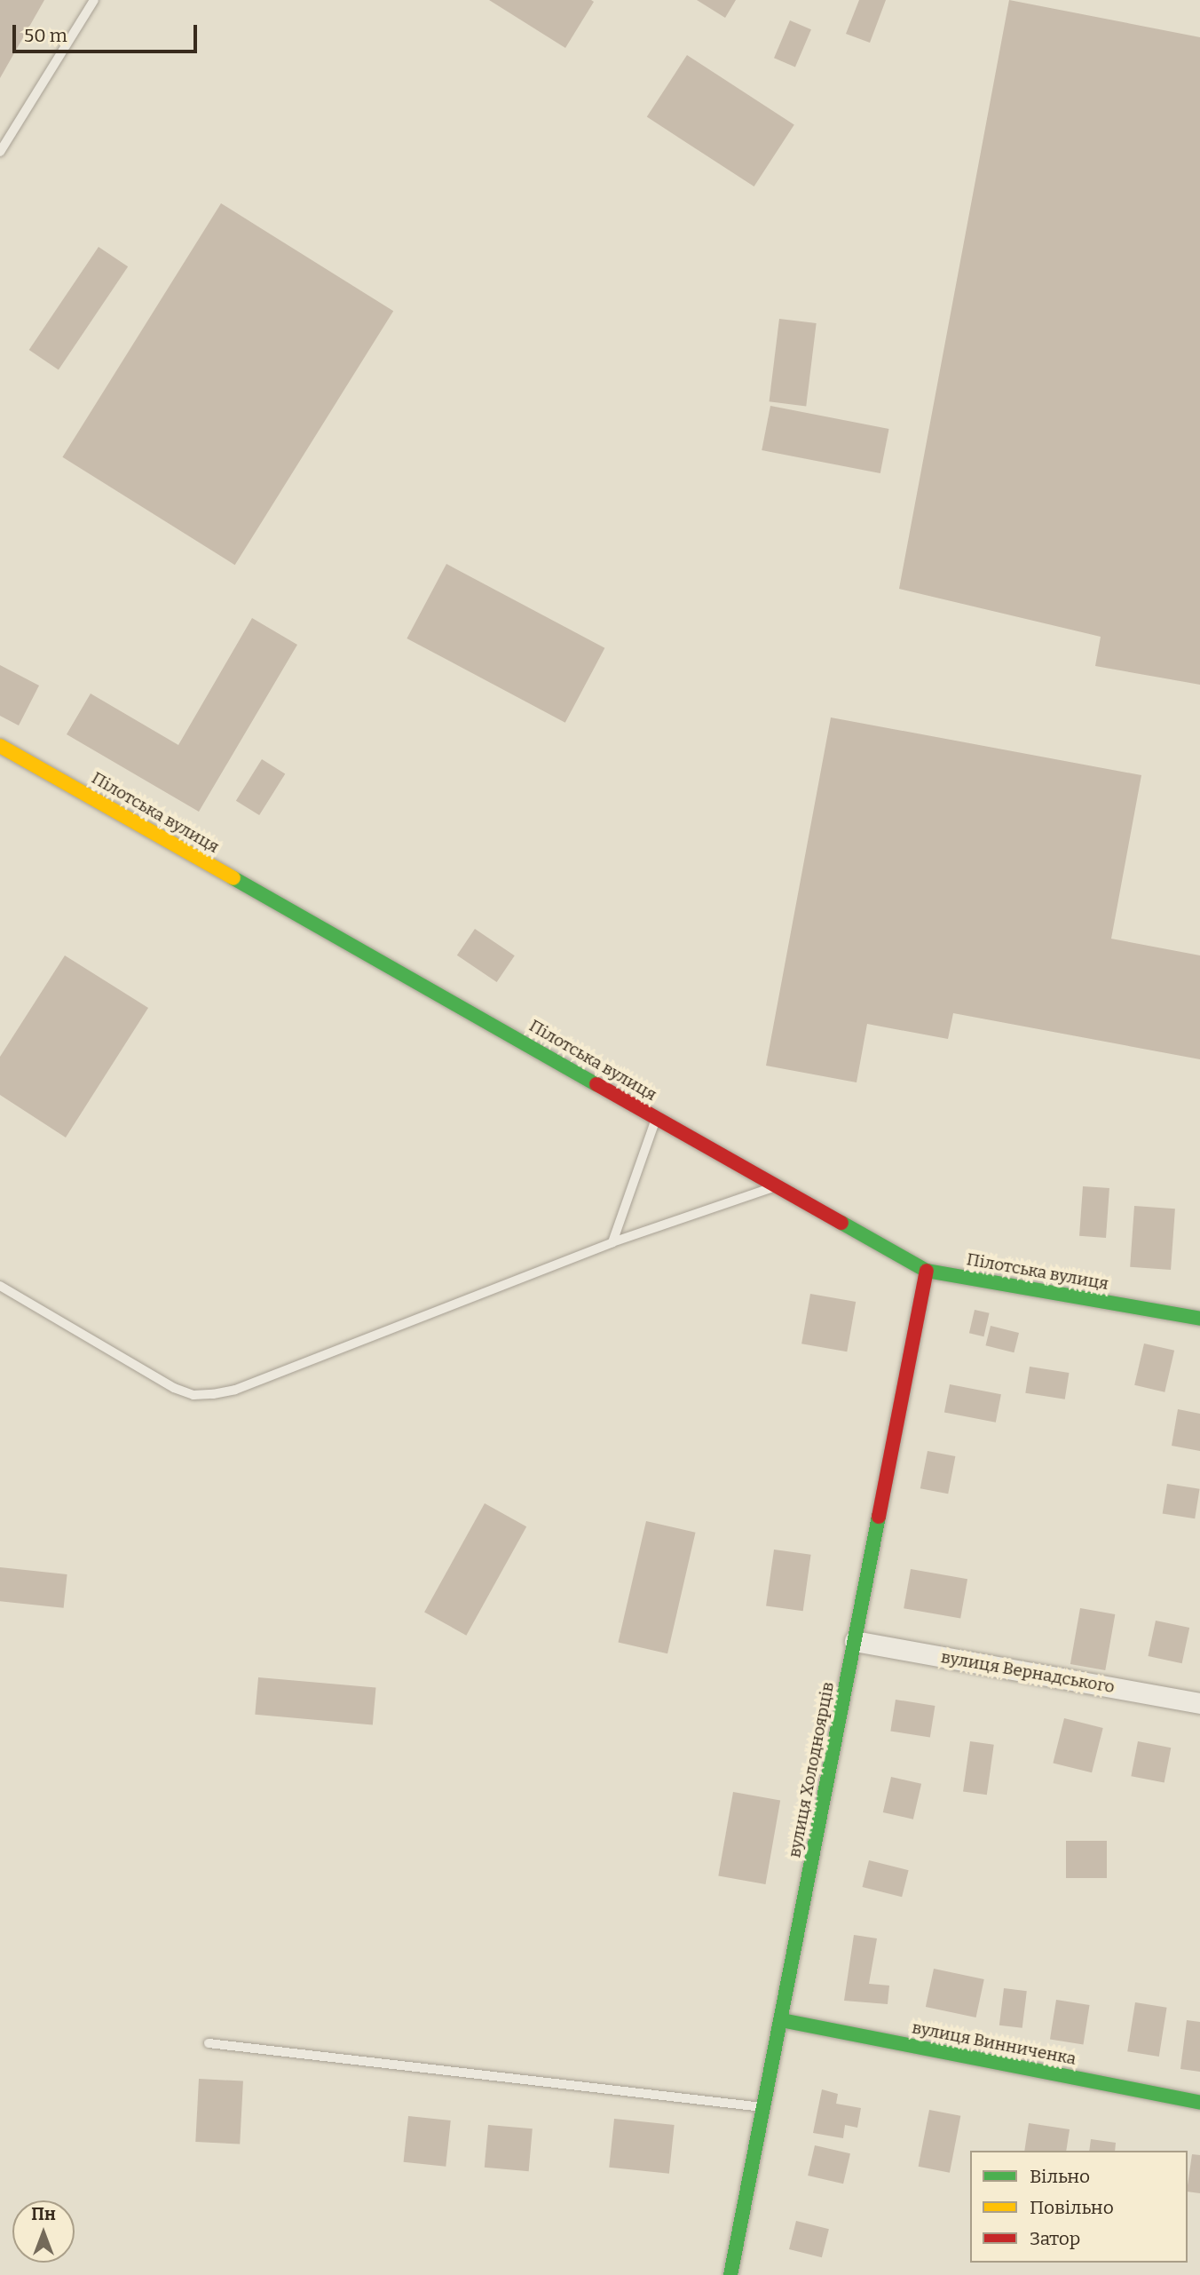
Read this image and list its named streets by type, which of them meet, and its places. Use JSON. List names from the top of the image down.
{
  "streets": {
    "street": [
      "Пілотська вулиця",
      "вулиця Вернадського",
      "вулиця Холодноярців",
      "вулиця Винниченка"
    ]
  },
  "crossings": [
    ["Пілотська вулиця", "вулиця Холодноярців"],
    ["вулиця Вернадського", "вулиця Холодноярців"],
    ["вулиця Холодноярців", "вулиця Винниченка"]
  ],
  "legend": ["Вільно", "Повільно", "Затор"],
  "scale_bar": "50 m",
  "north": "top"
}
